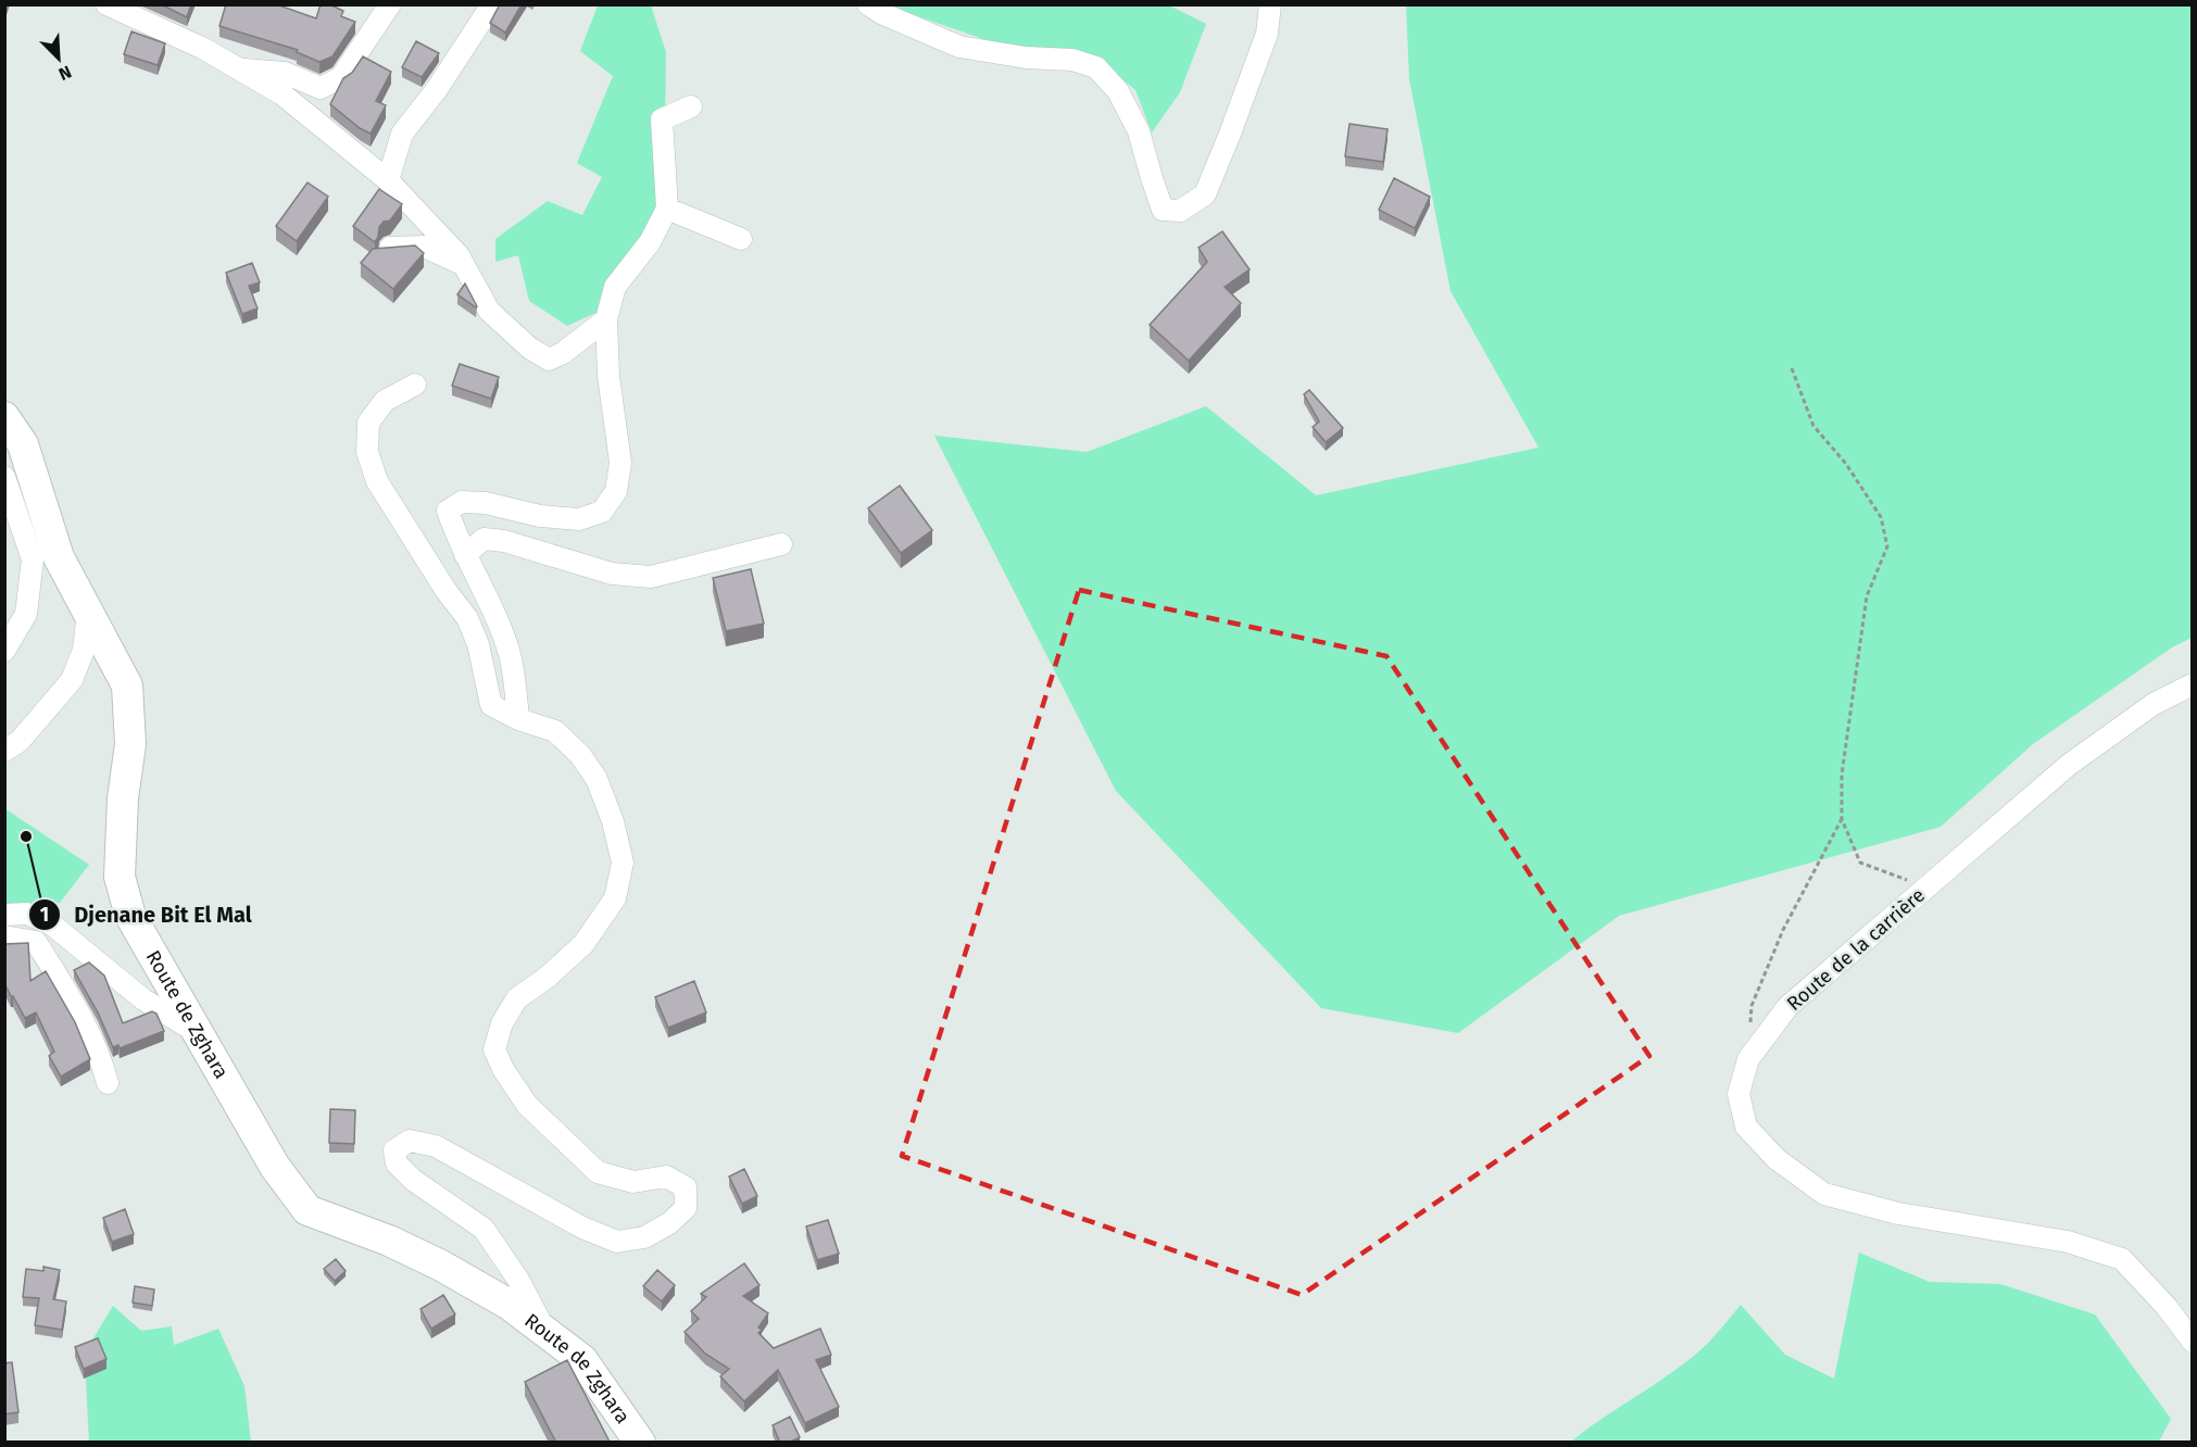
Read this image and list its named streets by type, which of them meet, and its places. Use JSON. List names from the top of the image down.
{
  "streets": {
    "street": ["Route de la carrière", "Route de Zghara"]
  },
  "places": ["Djenane Bit El Mal"],
  "north": "bottom right"
}
